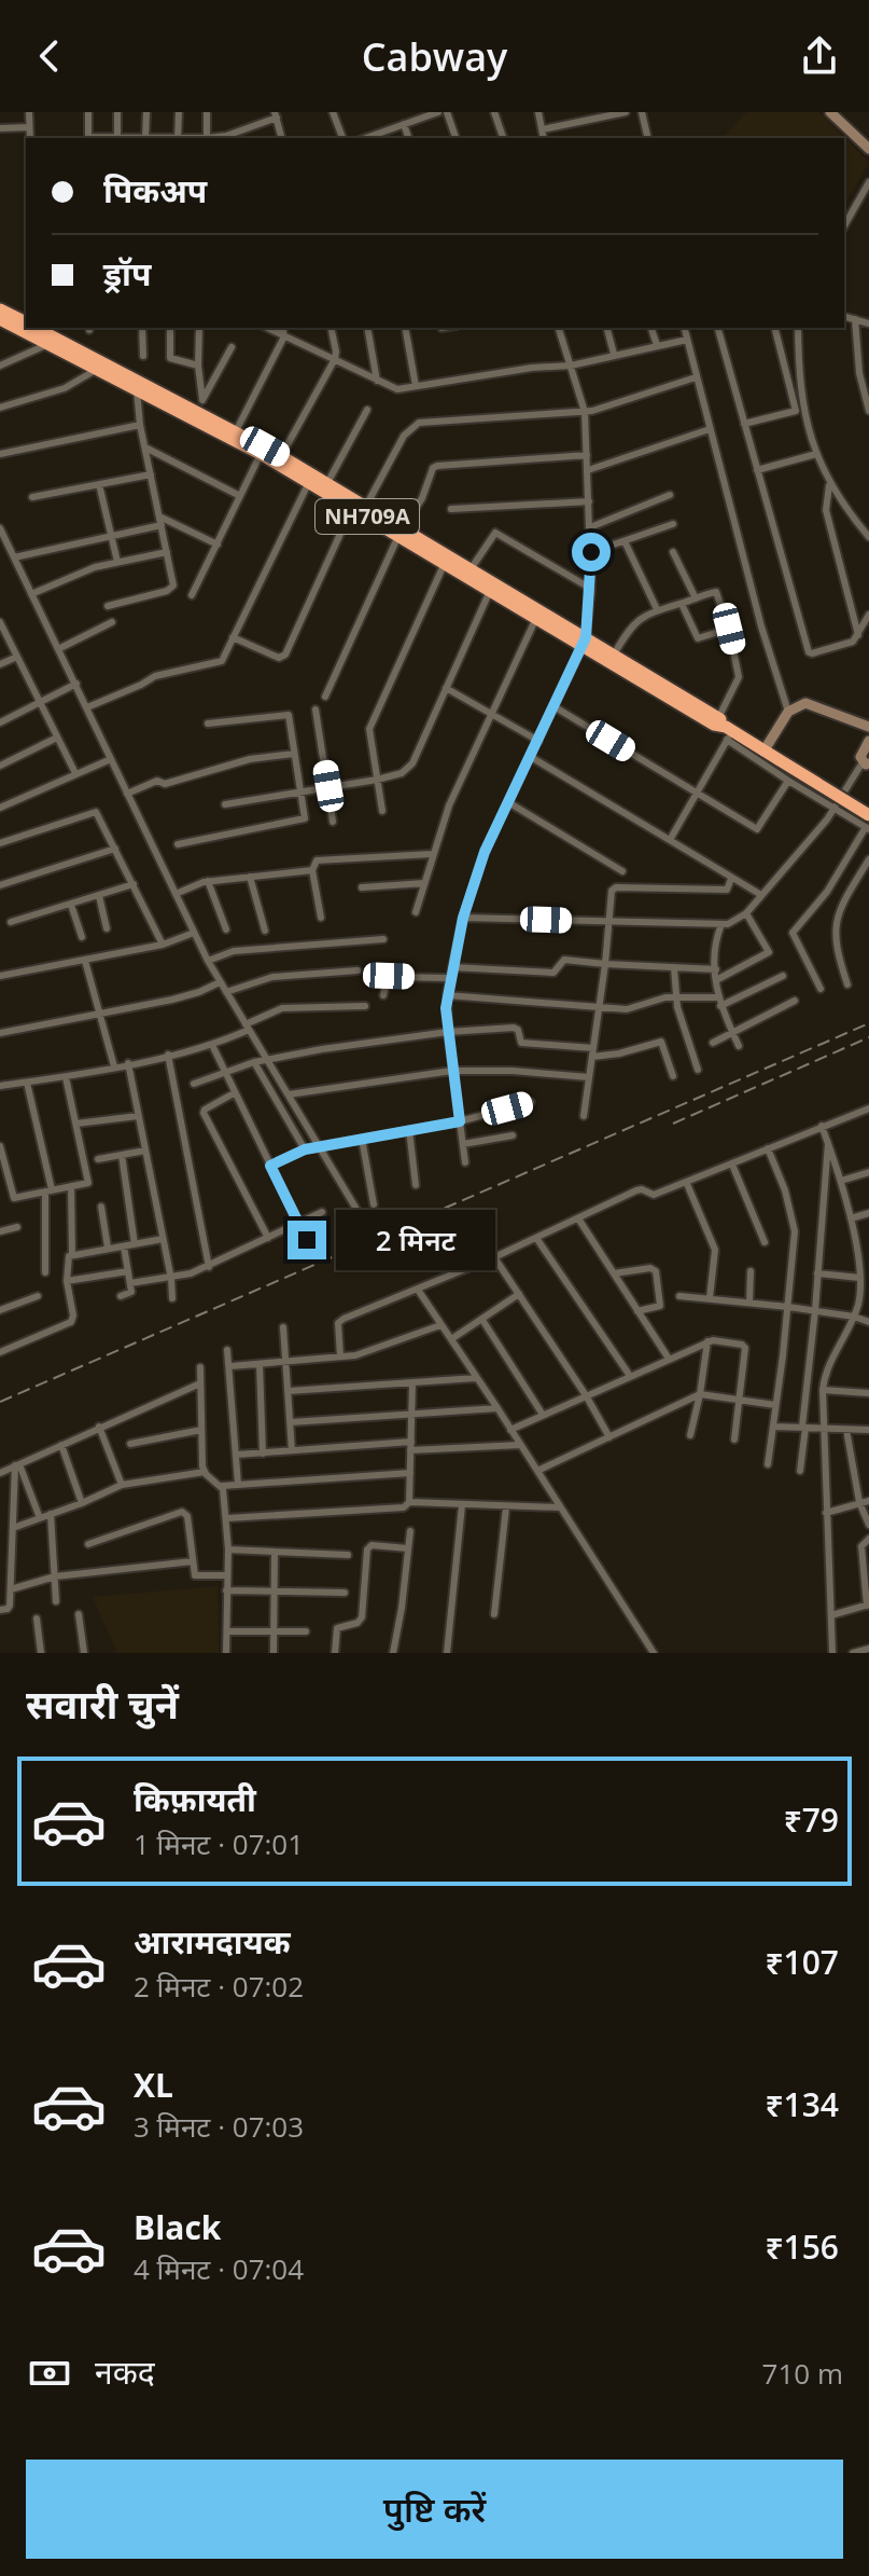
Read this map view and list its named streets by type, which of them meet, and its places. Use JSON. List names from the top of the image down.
{
  "streets": {
    "highway": ["NH709A"]
  },
  "page": {
    "header": "Cabway",
    "banner": ["पिकअप", "ड्रॉप"],
    "bubble": "2 मिनट",
    "heading": "सवारी चुनें",
    "list": [
      {
        "name": "किफ़ायती",
        "note": "1 मिनट · 07:01",
        "value": "₹79"
      },
      {
        "name": "आरामदायक",
        "note": "2 मिनट · 07:02",
        "value": "₹107"
      },
      {
        "name": "XL",
        "note": "3 मिनट · 07:03",
        "value": "₹134"
      },
      {
        "name": "Black",
        "note": "4 मिनट · 07:04",
        "value": "₹156"
      }
    ],
    "pay": ["नकद", "710 m"],
    "buttons": "पुष्टि करें"
  }
}
